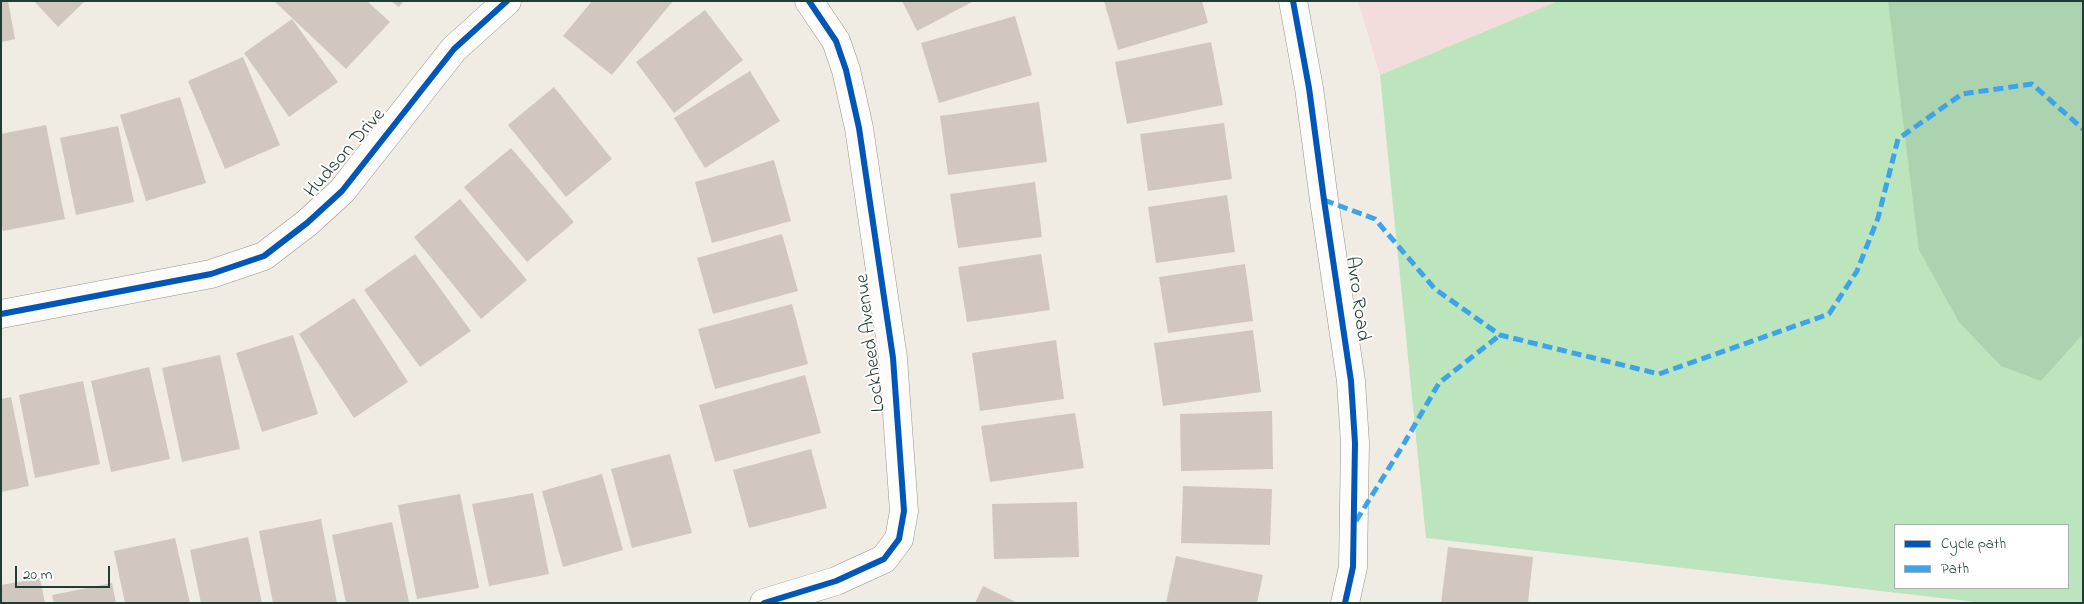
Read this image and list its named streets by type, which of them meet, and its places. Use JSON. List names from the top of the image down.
{
  "streets": {
    "street": ["Hudson Drive", "Avro Road", "Lockheed Avenue"]
  },
  "legend": ["Cycle path", "Path"],
  "scale_bar": "20 m"
}
